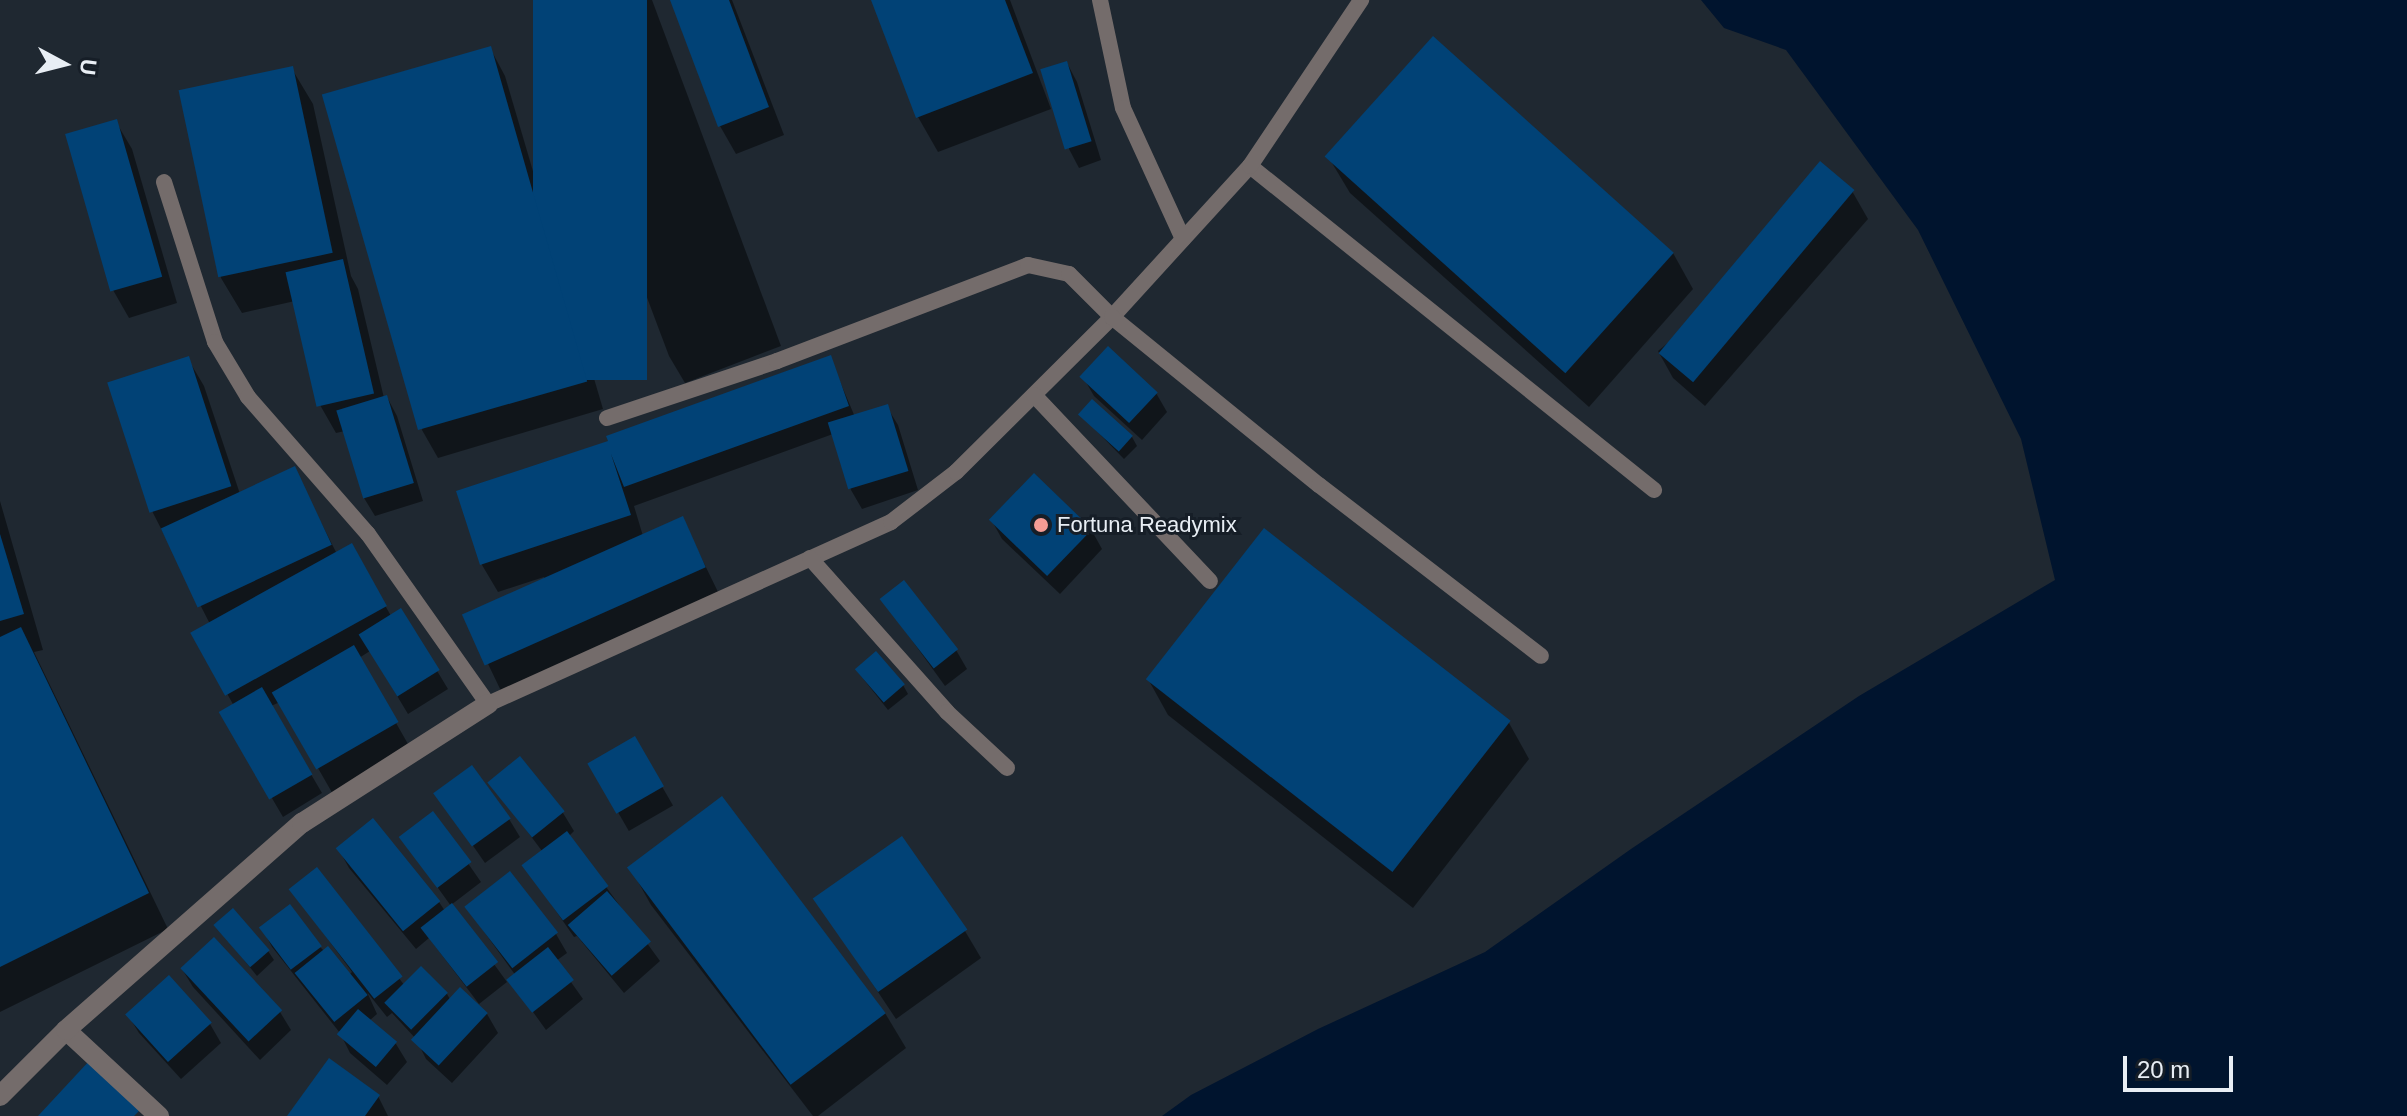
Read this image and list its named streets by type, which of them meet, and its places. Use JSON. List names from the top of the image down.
{
  "places": ["Fortuna Readymix"],
  "scale_bar": "20 m",
  "north": "right"
}
